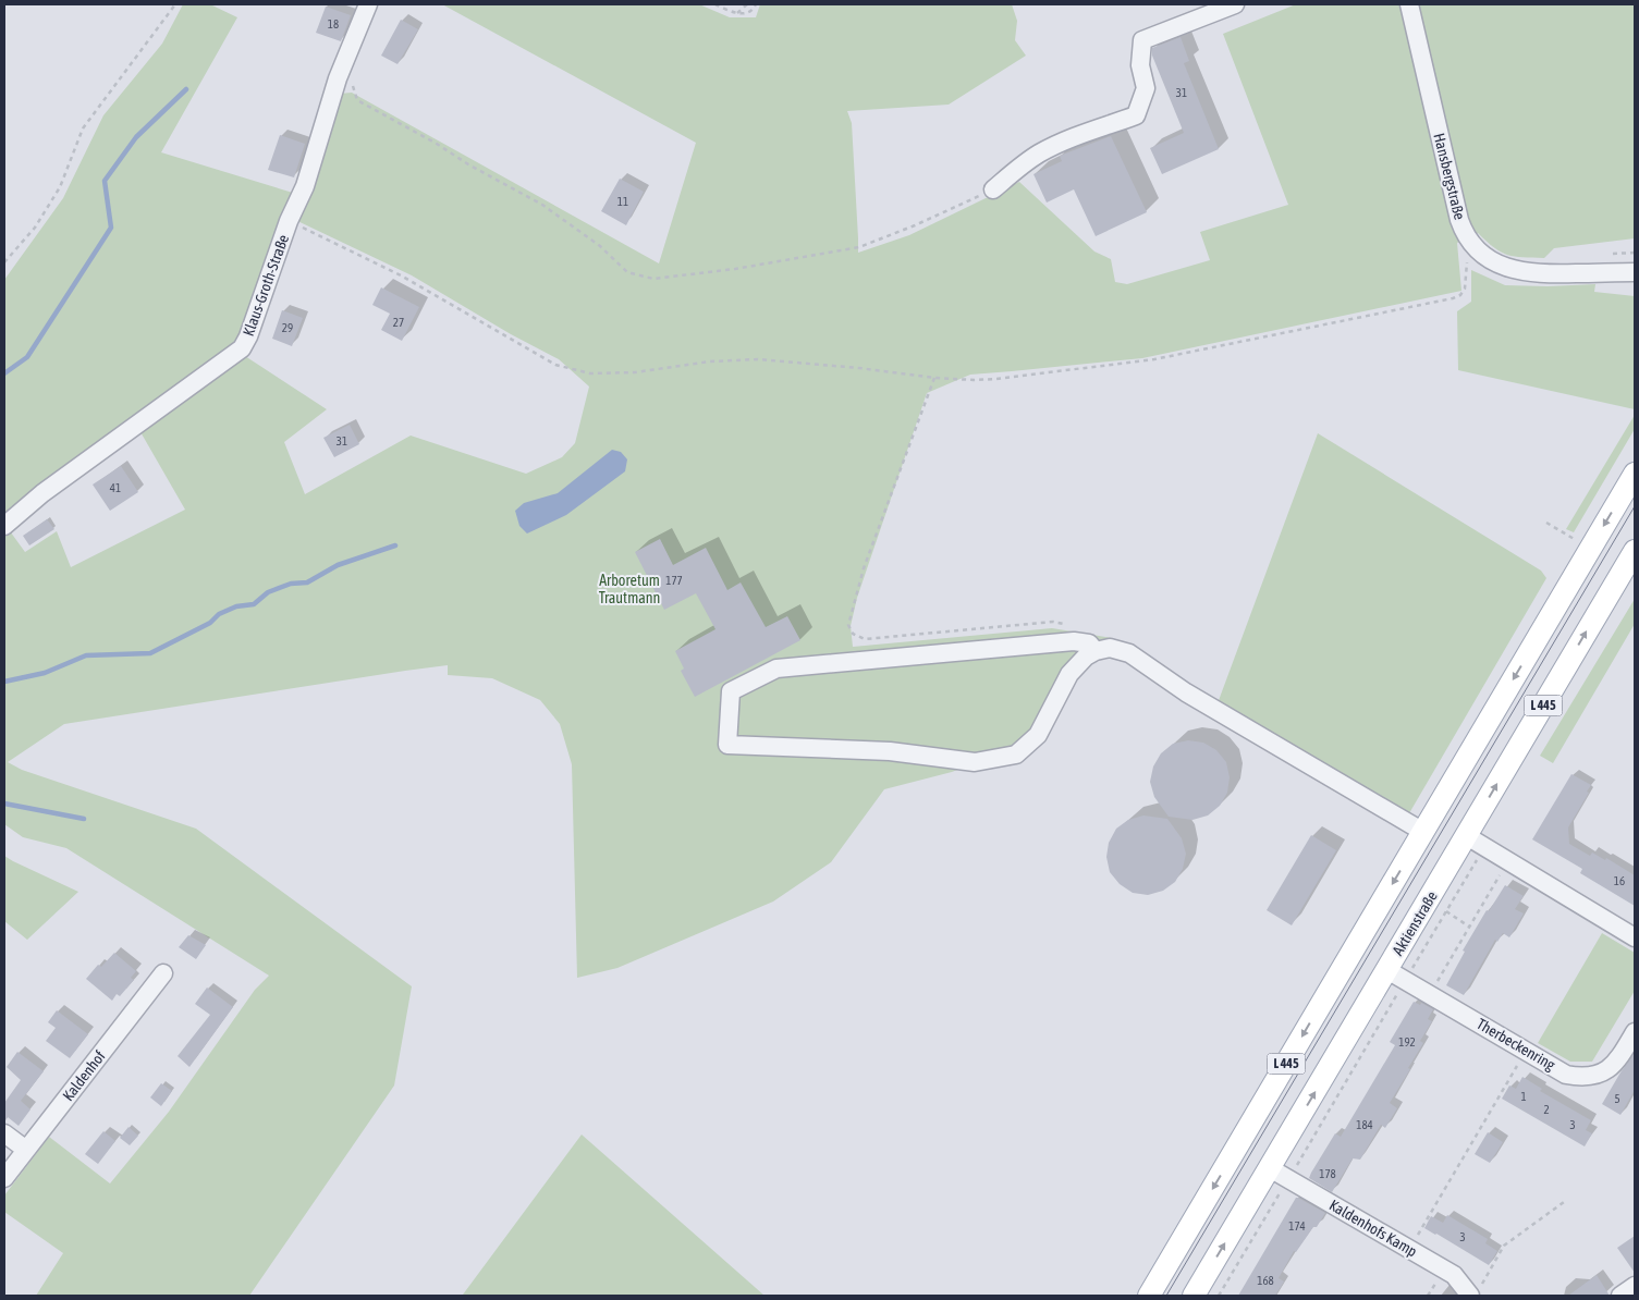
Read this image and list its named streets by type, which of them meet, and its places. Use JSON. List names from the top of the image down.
{
  "streets": {
    "main road": ["L 445", "Aktienstraße"],
    "street": [
      "Hansbergstraße",
      "Klaus-Groth-Straße",
      "Therbeckenring",
      "Kaldenhof",
      "Kaldenhofs Kamp"
    ]
  },
  "crossings": [
    ["Aktienstraße", "Therbeckenring"],
    ["Aktienstraße", "Kaldenhofs Kamp"]
  ],
  "parks": ["Arboretum Trautmann"],
  "house_numbers": [
    "18",
    "31",
    "11",
    "27",
    "29",
    "31",
    "41",
    "177",
    "16",
    "192",
    "1",
    "5",
    "2",
    "184",
    "3",
    "178",
    "174",
    "3",
    "168"
  ]
}
